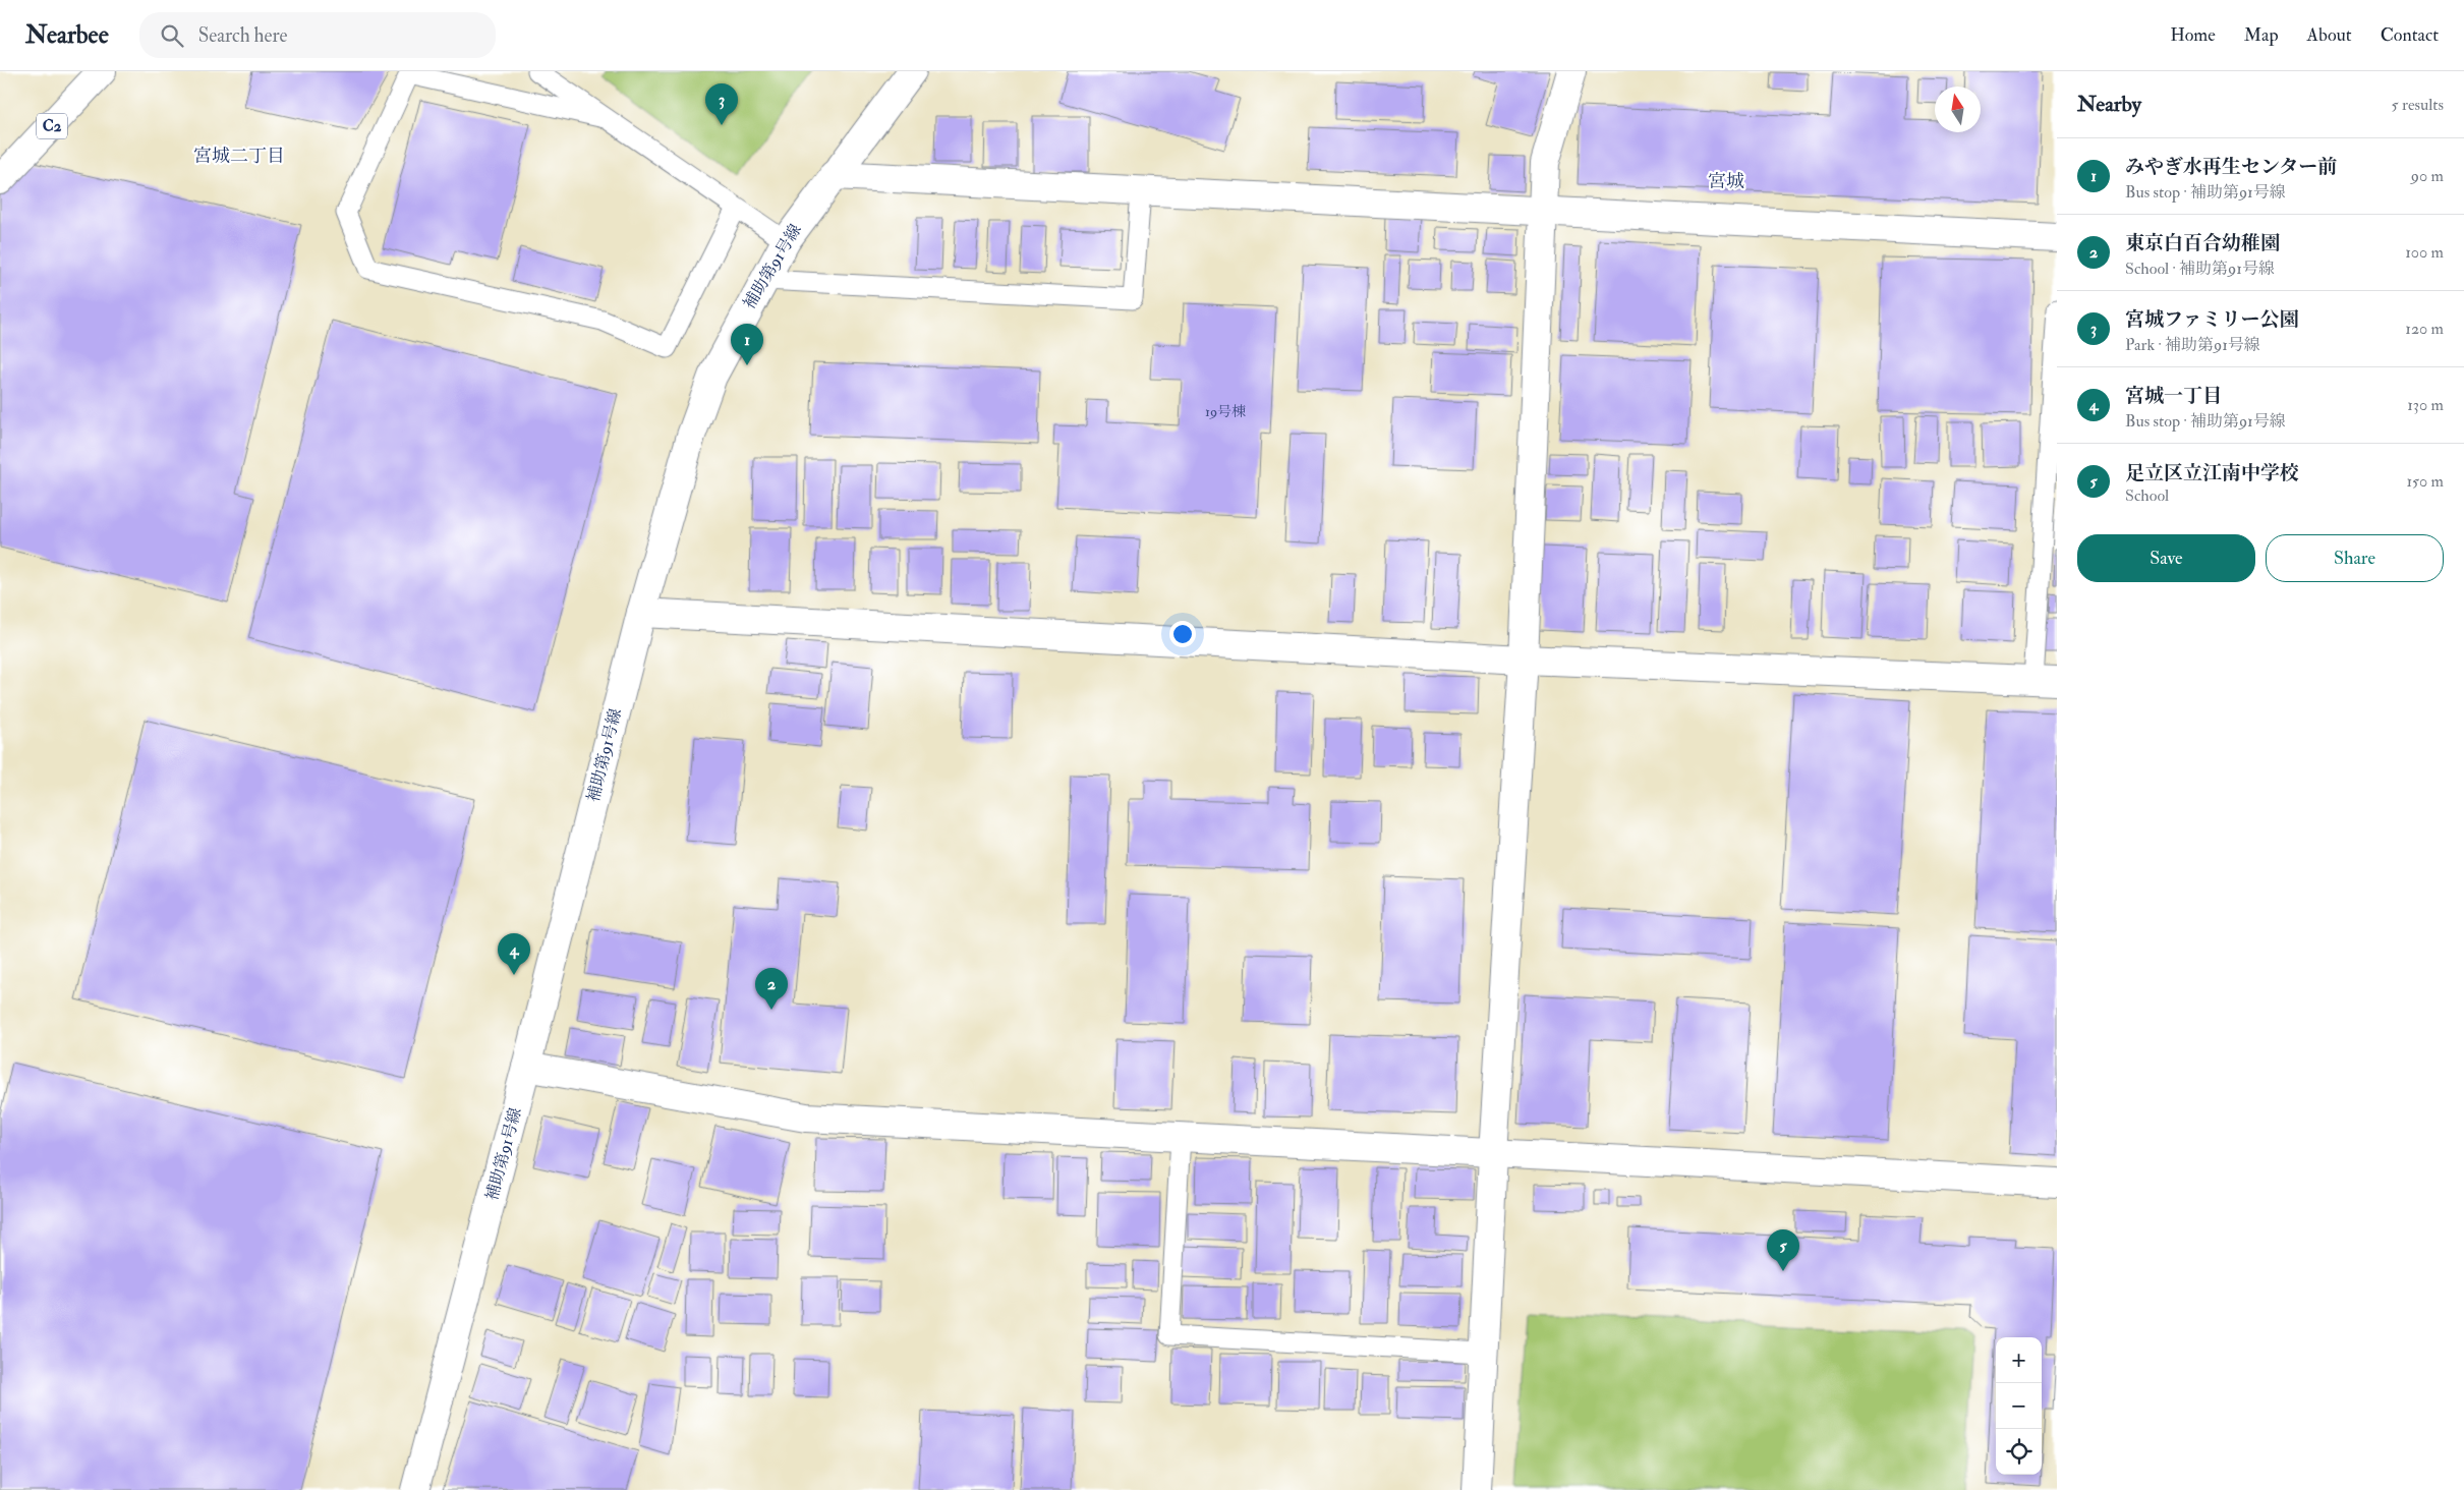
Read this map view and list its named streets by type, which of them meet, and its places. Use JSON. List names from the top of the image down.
{
  "streets": {
    "main road": ["C2", "補助第91号線"]
  },
  "districts": ["宮城二丁目", "宮城"],
  "house_numbers": ["19号棟"],
  "north": "top",
  "page": {
    "header": "Nearbee",
    "search": "Search here",
    "nav": [
      "Home",
      "Map",
      "About",
      "Contact"
    ],
    "heading": ["Nearby", "5 results"],
    "pins": [
      "3",
      "1",
      "4",
      "2",
      "5"
    ],
    "list": [
      {
        "mark": "1",
        "name": "みやぎ水再生センター前",
        "note": "Bus stop · 補助第91号線",
        "value": "90 m"
      },
      {
        "mark": "2",
        "name": "東京白百合幼稚園",
        "note": "School · 補助第91号線",
        "value": "100 m"
      },
      {
        "mark": "3",
        "name": "宮城ファミリー公園",
        "note": "Park · 補助第91号線",
        "value": "120 m"
      },
      {
        "mark": "4",
        "name": "宮城一丁目",
        "note": "Bus stop · 補助第91号線",
        "value": "130 m"
      },
      {
        "mark": "5",
        "name": "足立区立江南中学校",
        "note": "School",
        "value": "150 m"
      }
    ],
    "buttons": ["Save", "Share"],
    "map_buttons": ["+", "−"]
  }
}
